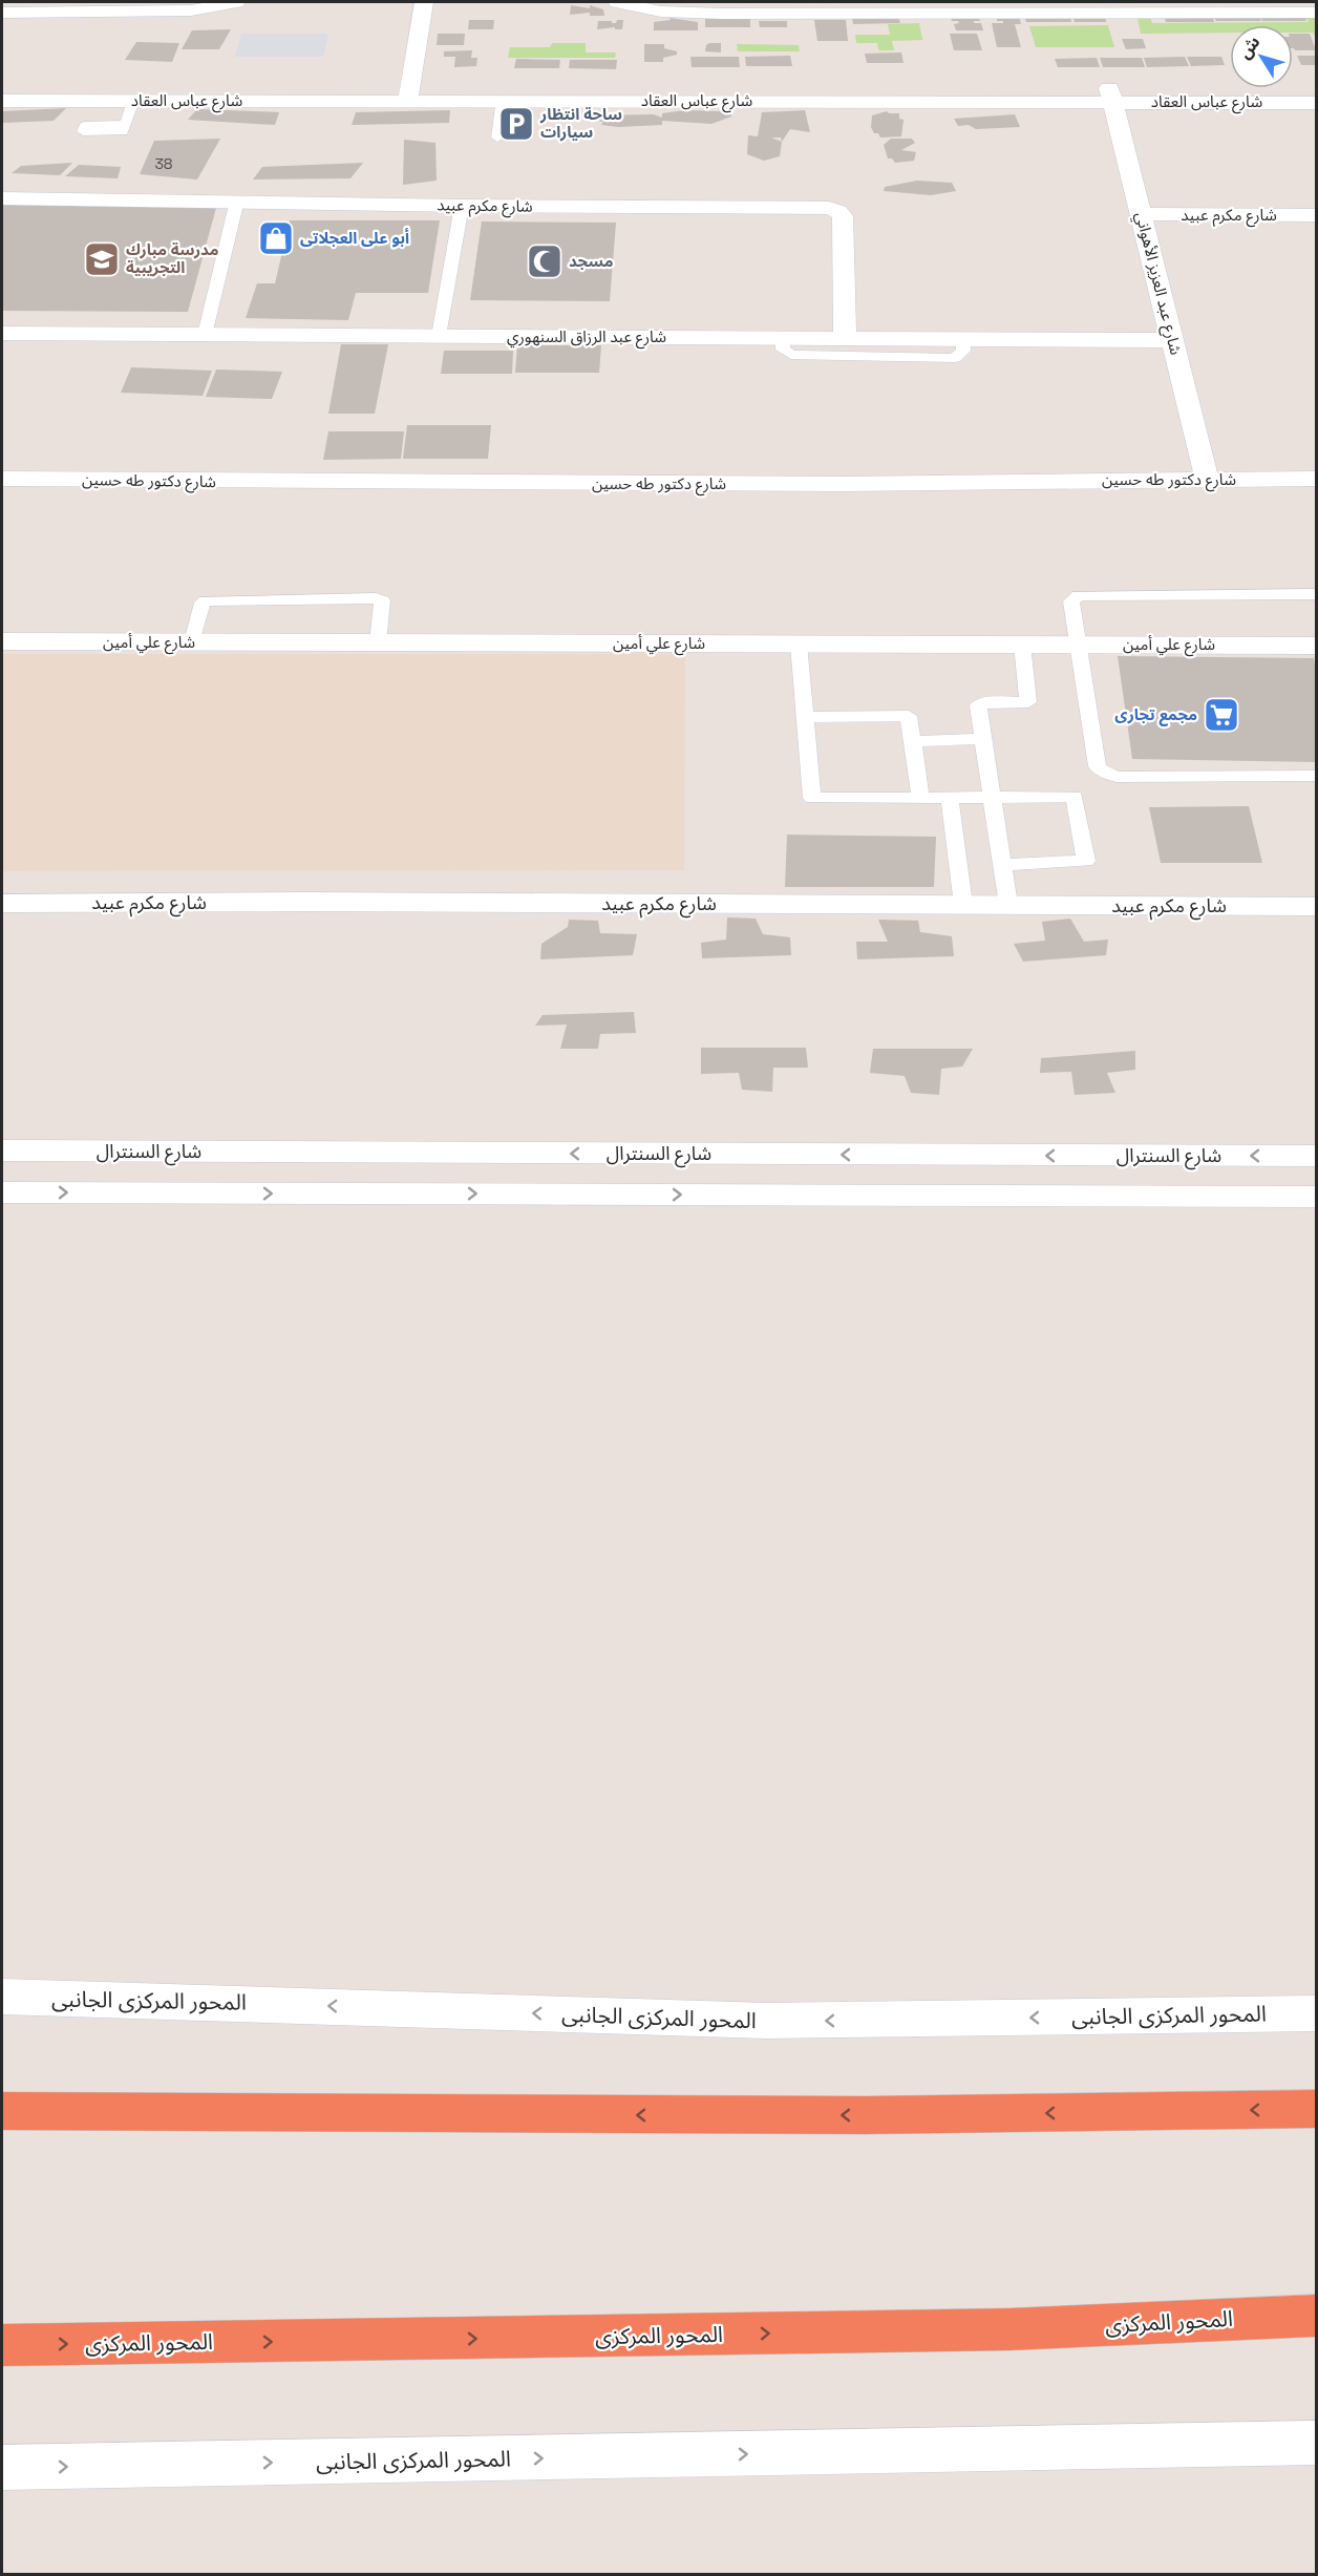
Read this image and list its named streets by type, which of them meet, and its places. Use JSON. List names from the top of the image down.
{
  "streets": {
    "highway": ["المحور المركزى"],
    "street": [
      "شارع عباس العقاد",
      "شارع مكرم عبيد",
      "شارع عبد العزيز الأهواني",
      "شارع عبد الرزاق السنهوري",
      "شارع دكتور طه حسين",
      "شارع علي أمين",
      "شارع السنترال",
      "المحور المركزى الجانبى"
    ]
  },
  "crossings": [
    ["شارع عباس العقاد", "شارع عبد العزيز الأهواني"],
    ["شارع مكرم عبيد", "شارع عبد العزيز الأهواني"],
    ["شارع مكرم عبيد", "شارع عبد الرزاق السنهوري"],
    ["شارع عبد العزيز الأهواني", "شارع عبد الرزاق السنهوري"],
    ["شارع عبد العزيز الأهواني", "شارع دكتور طه حسين"]
  ],
  "places": {
    "parking": ["ساحة انتظار سيارات"],
    "shop": ["أبو على العجلاتى"],
    "school or university": ["مدرسة مبارك التجريبية"],
    "mosque": ["مسجد"],
    "supermarket": ["مجمع تجارى"]
  },
  "house_numbers": ["38"],
  "north": "top left"
}
